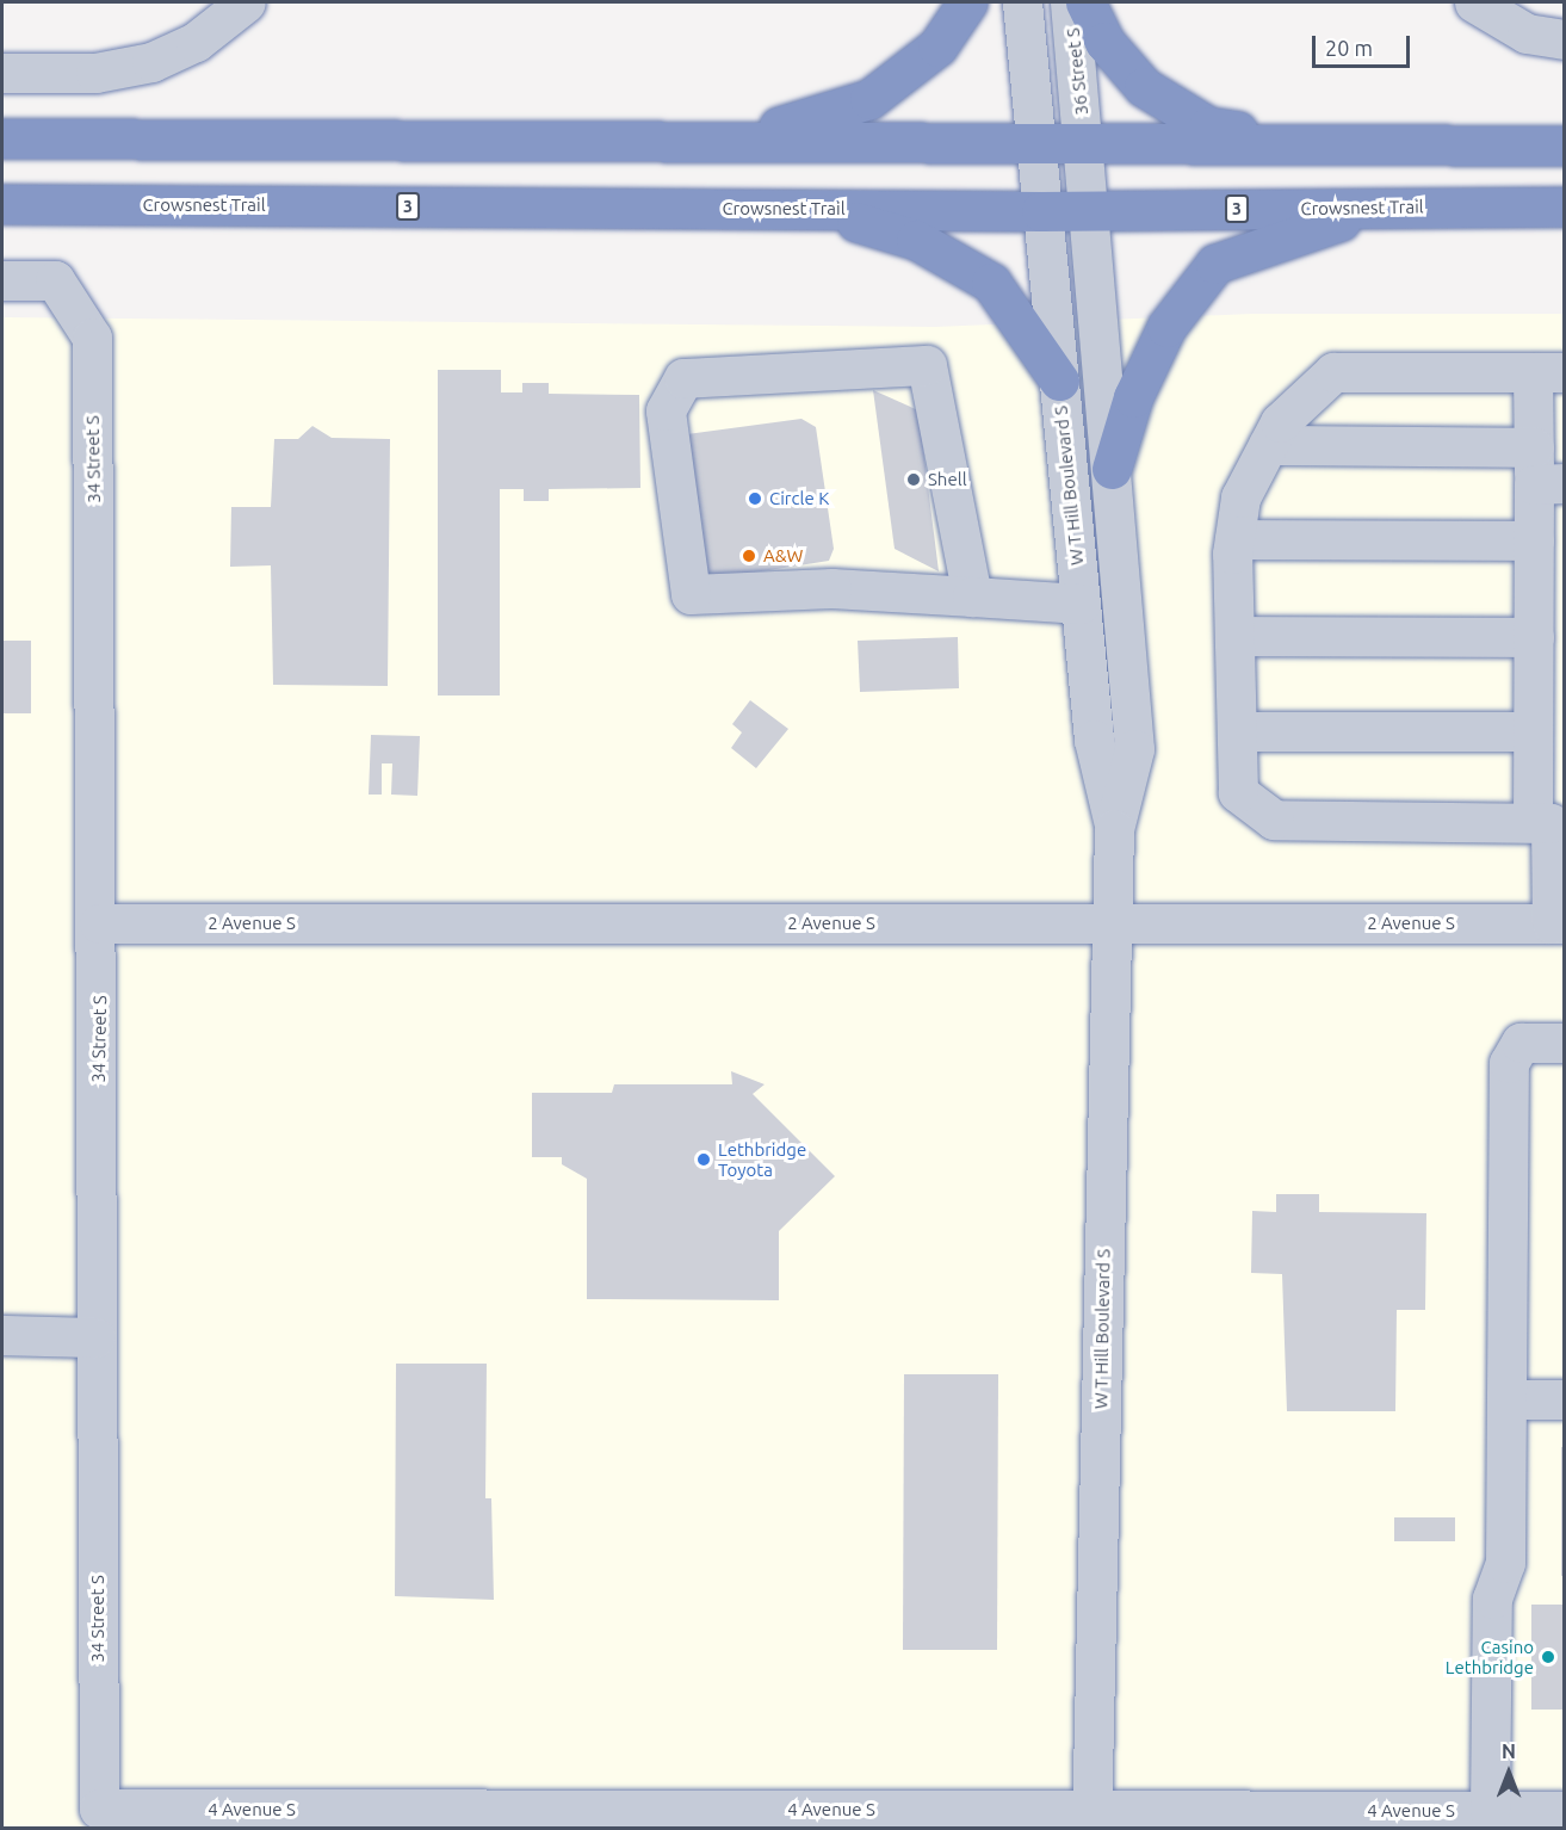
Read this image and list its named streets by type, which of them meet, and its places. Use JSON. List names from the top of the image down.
{
  "streets": {
    "highway": ["Crowsnest Trail", "3"],
    "street": [
      "36 Street S",
      "34 Street S",
      "W T Hill Boulevard S",
      "2 Avenue S",
      "4 Avenue S"
    ]
  },
  "crossings": [
    ["36 Street S", "Crowsnest Trail"],
    ["36 Street S", "W T Hill Boulevard S"],
    ["Crowsnest Trail", "W T Hill Boulevard S"],
    ["34 Street S", "2 Avenue S"],
    ["34 Street S", "4 Avenue S"],
    ["W T Hill Boulevard S", "2 Avenue S"],
    ["W T Hill Boulevard S", "4 Avenue S"]
  ],
  "places": [
    "Shell",
    "Circle K",
    "A&W",
    "Lethbridge Toyota",
    "Casino Lethbridge"
  ],
  "scale_bar": "20 m",
  "north": "top"
}
